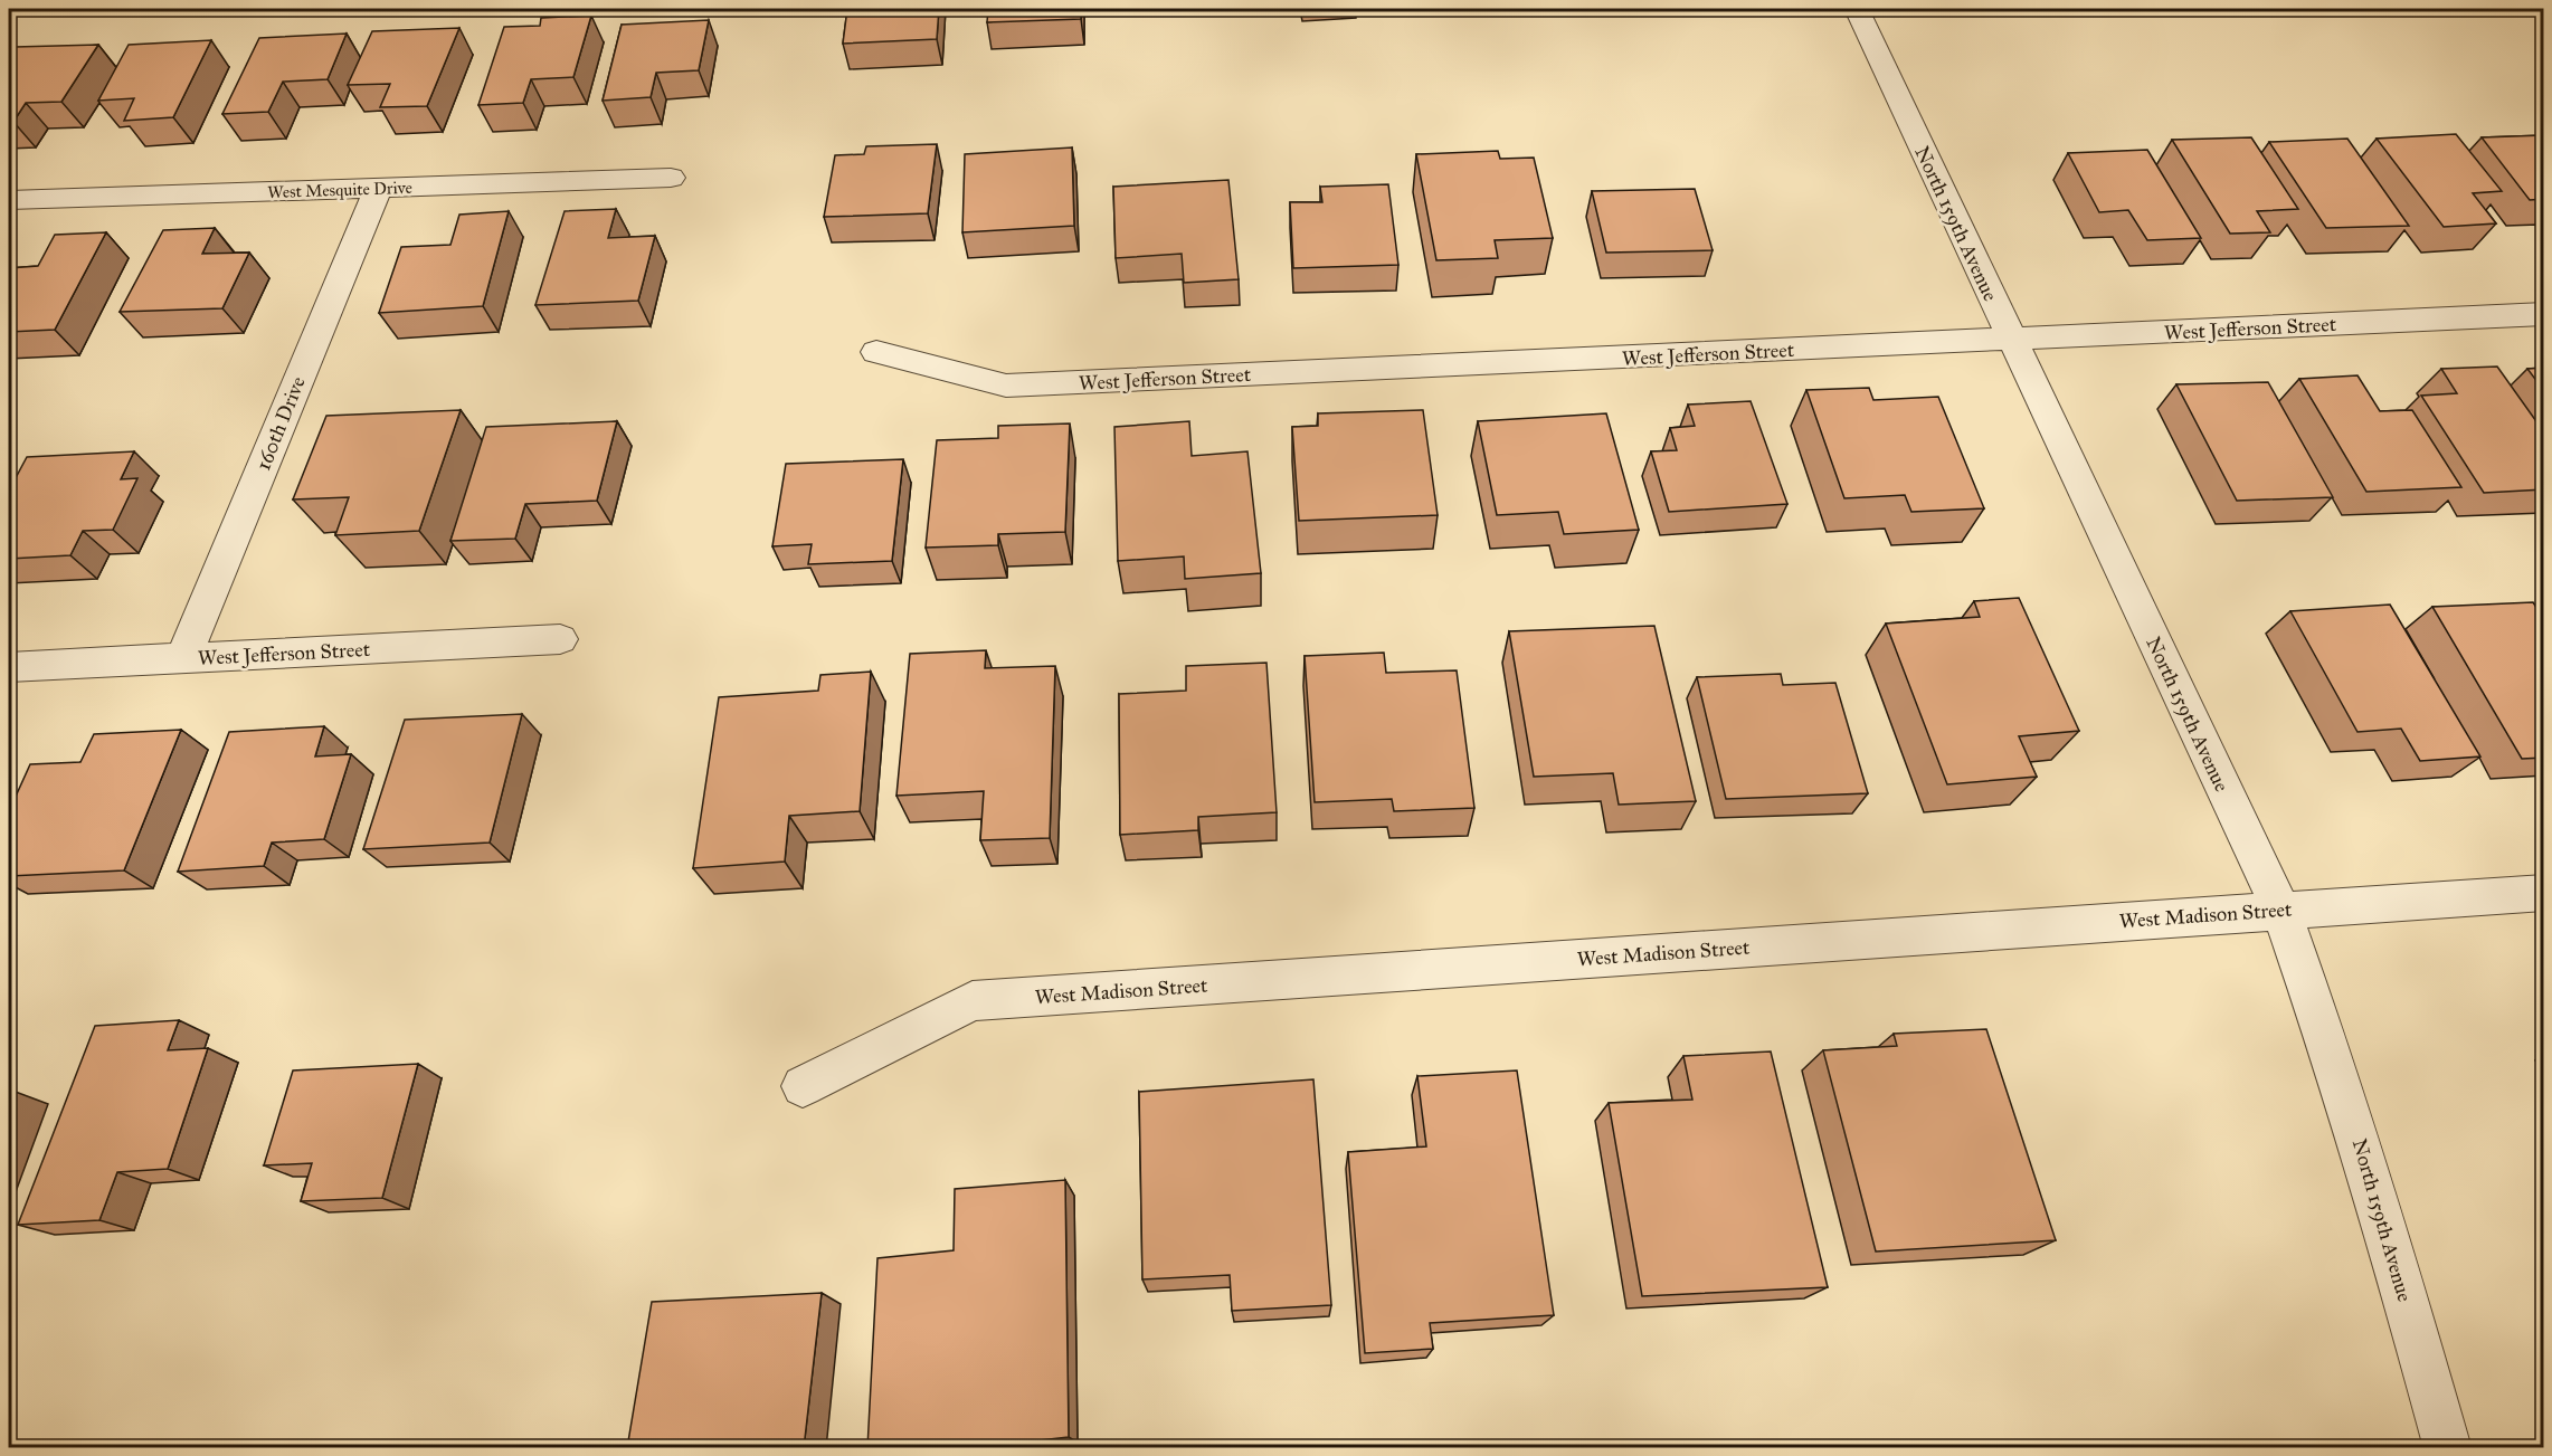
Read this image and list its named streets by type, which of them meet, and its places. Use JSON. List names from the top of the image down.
{
  "streets": {
    "street": [
      "West Mesquite Drive",
      "North 159th Avenue",
      "West Jefferson Street",
      "160th Drive",
      "West Madison Street"
    ]
  },
  "crossings": [
    ["West Mesquite Drive", "160th Drive"],
    ["North 159th Avenue", "West Jefferson Street"],
    ["North 159th Avenue", "West Madison Street"],
    ["West Jefferson Street", "160th Drive"]
  ]
}
